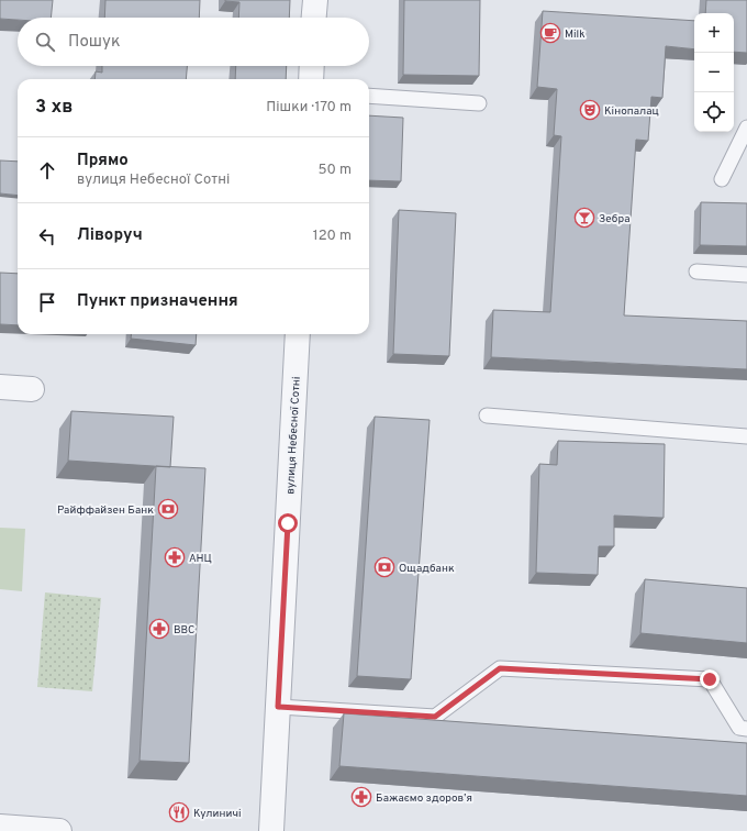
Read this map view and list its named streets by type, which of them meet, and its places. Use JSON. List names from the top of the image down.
{
  "streets": {
    "street": ["вулиця Небесної Сотні"]
  },
  "places": {
    "cafe": ["Milk"],
    "theatre": ["Кінопалац"],
    "bar": ["Зебра"],
    "bank": ["Райффайзен Банк", "Ощадбанк"],
    "pharmacy": ["АНЦ", "ВВС", "Бажаємо здоровʼя"],
    "restaurant": ["Кулиничі"]
  },
  "page": {
    "map_buttons": ["+", "−"],
    "search": "Пошук",
    "heading": ["3 хв", "Пішки · 170 m"],
    "list": [
      ["Прямо", "вулиця Небесної Сотні", "50 m"],
      ["Ліворуч", "120 m"],
      "Пункт призначення"
    ]
  }
}
